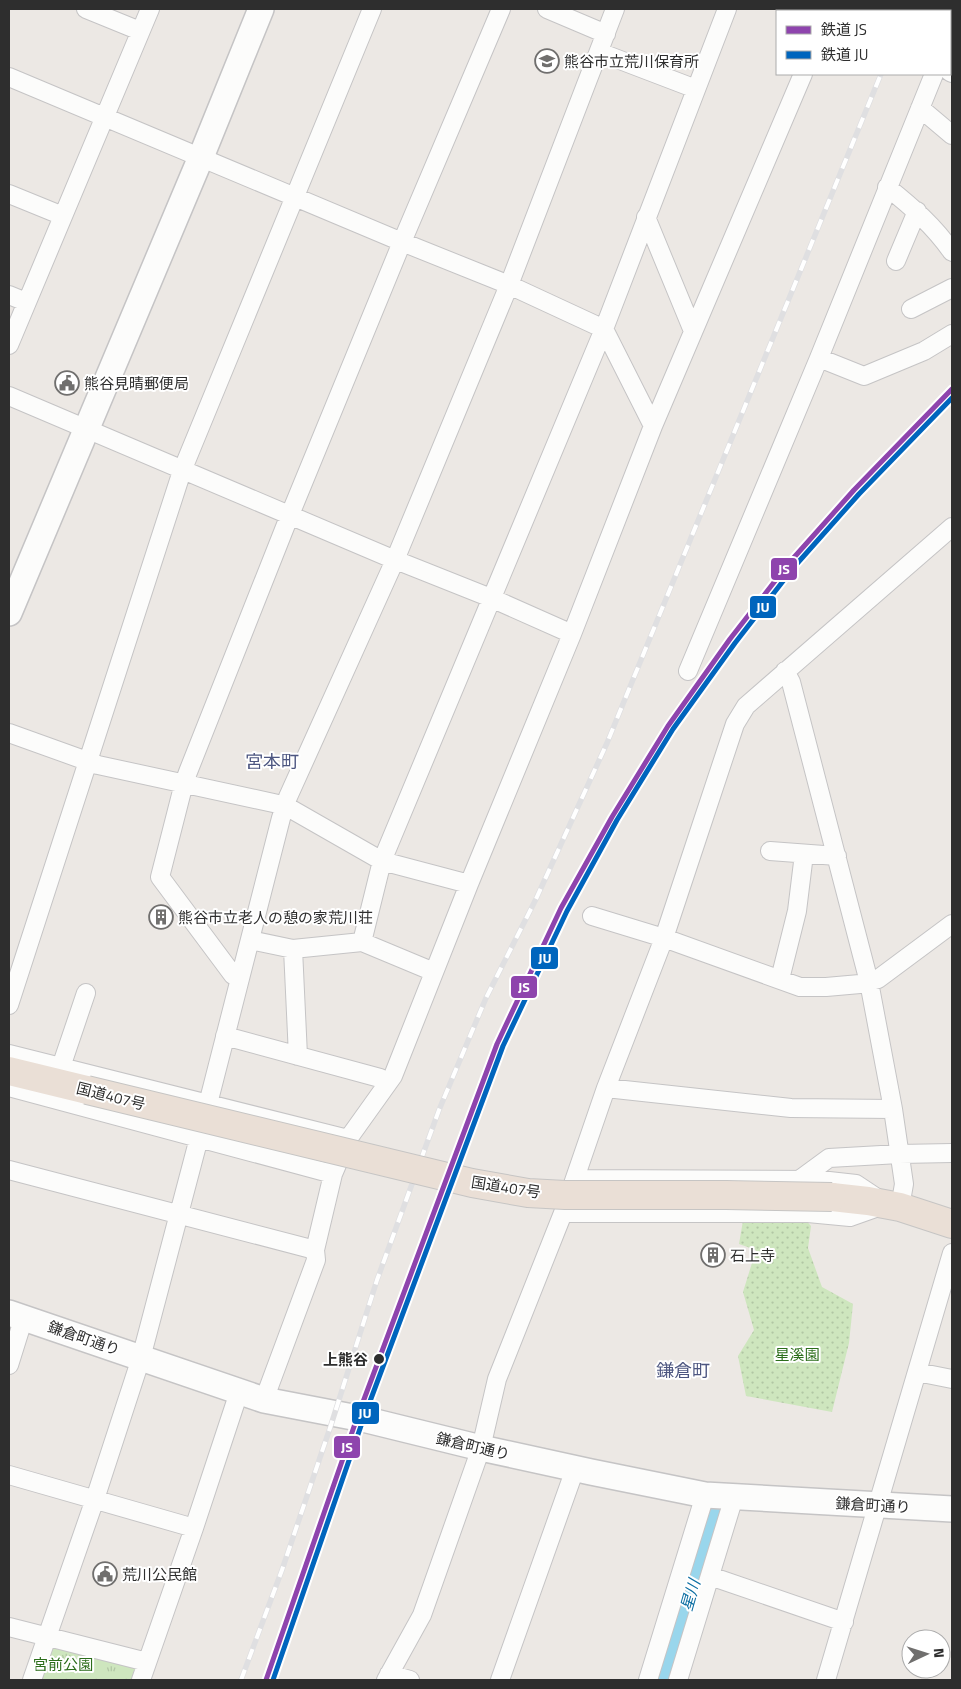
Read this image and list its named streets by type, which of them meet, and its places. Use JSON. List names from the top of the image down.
{
  "streets": {
    "highway": ["国道407号"],
    "street": ["鎌倉町通り"]
  },
  "districts": ["宮本町", "鎌倉町"],
  "water": ["星川"],
  "parks": ["星溪園", "宮前公園"],
  "places": {
    "school or university": ["熊谷市立荒川保育所"],
    "public building": ["熊谷見晴郵便局", "荒川公民館"],
    "building": ["熊谷市立老人の憩の家荒川荘", "石上寺"],
    "other": ["上熊谷"]
  },
  "lines": ["rail line JS", "rail line JU"],
  "legend": ["鉄道 JS", "鉄道 JU"],
  "north": "right"
}
